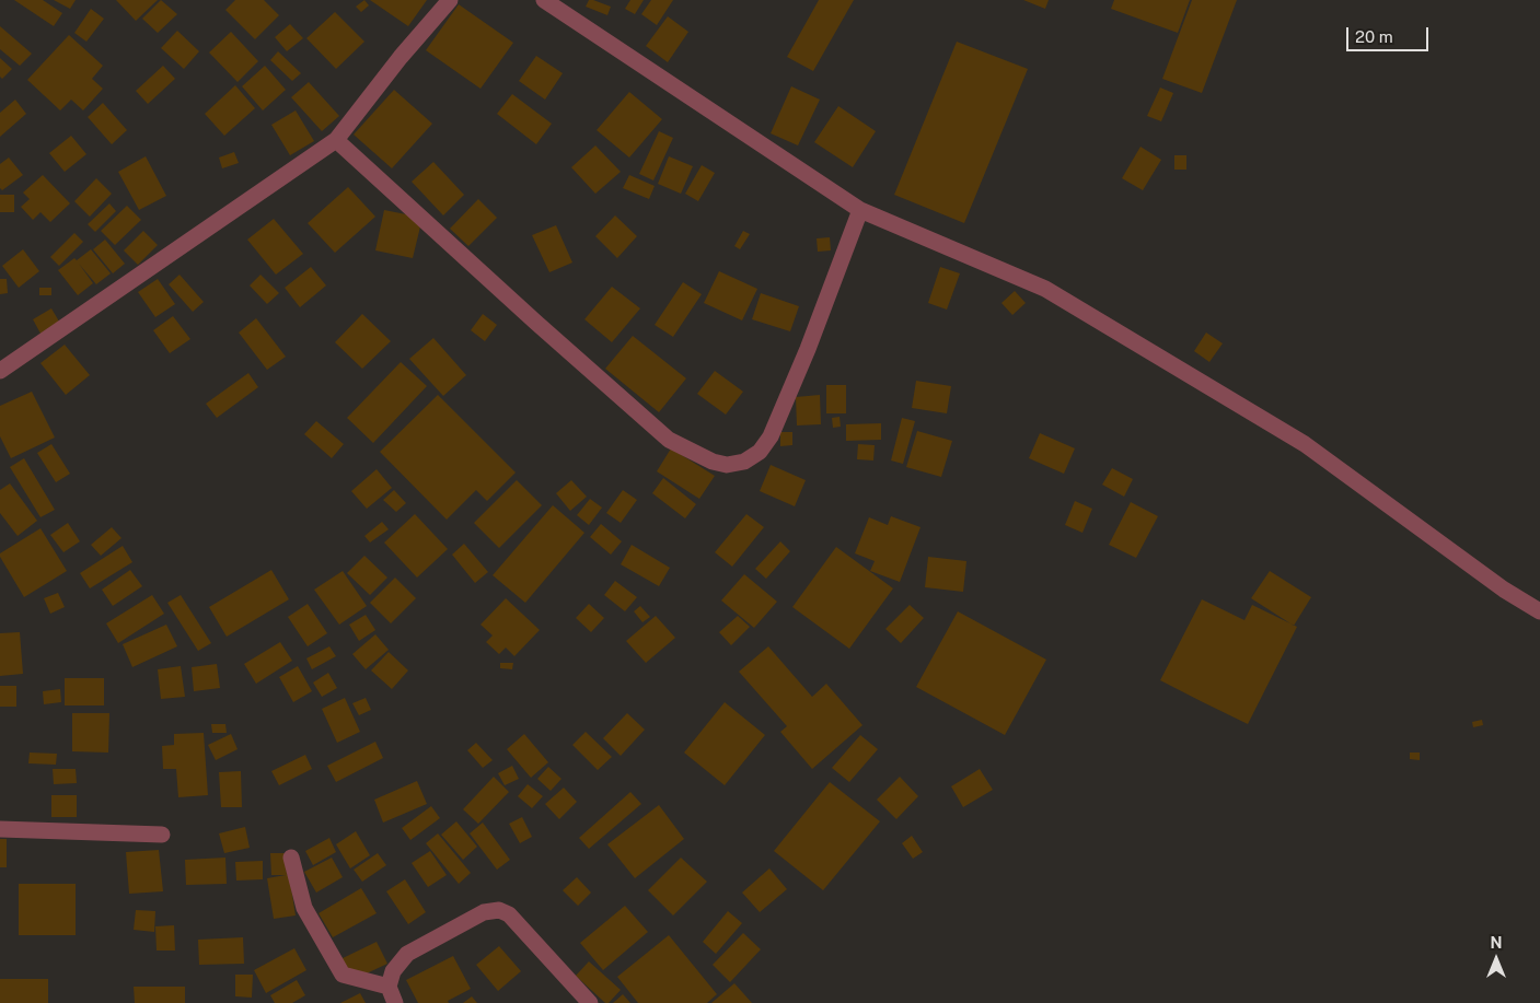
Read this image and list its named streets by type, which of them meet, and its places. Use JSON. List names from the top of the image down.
{
  "scale_bar": "20 m",
  "north": "top"
}
